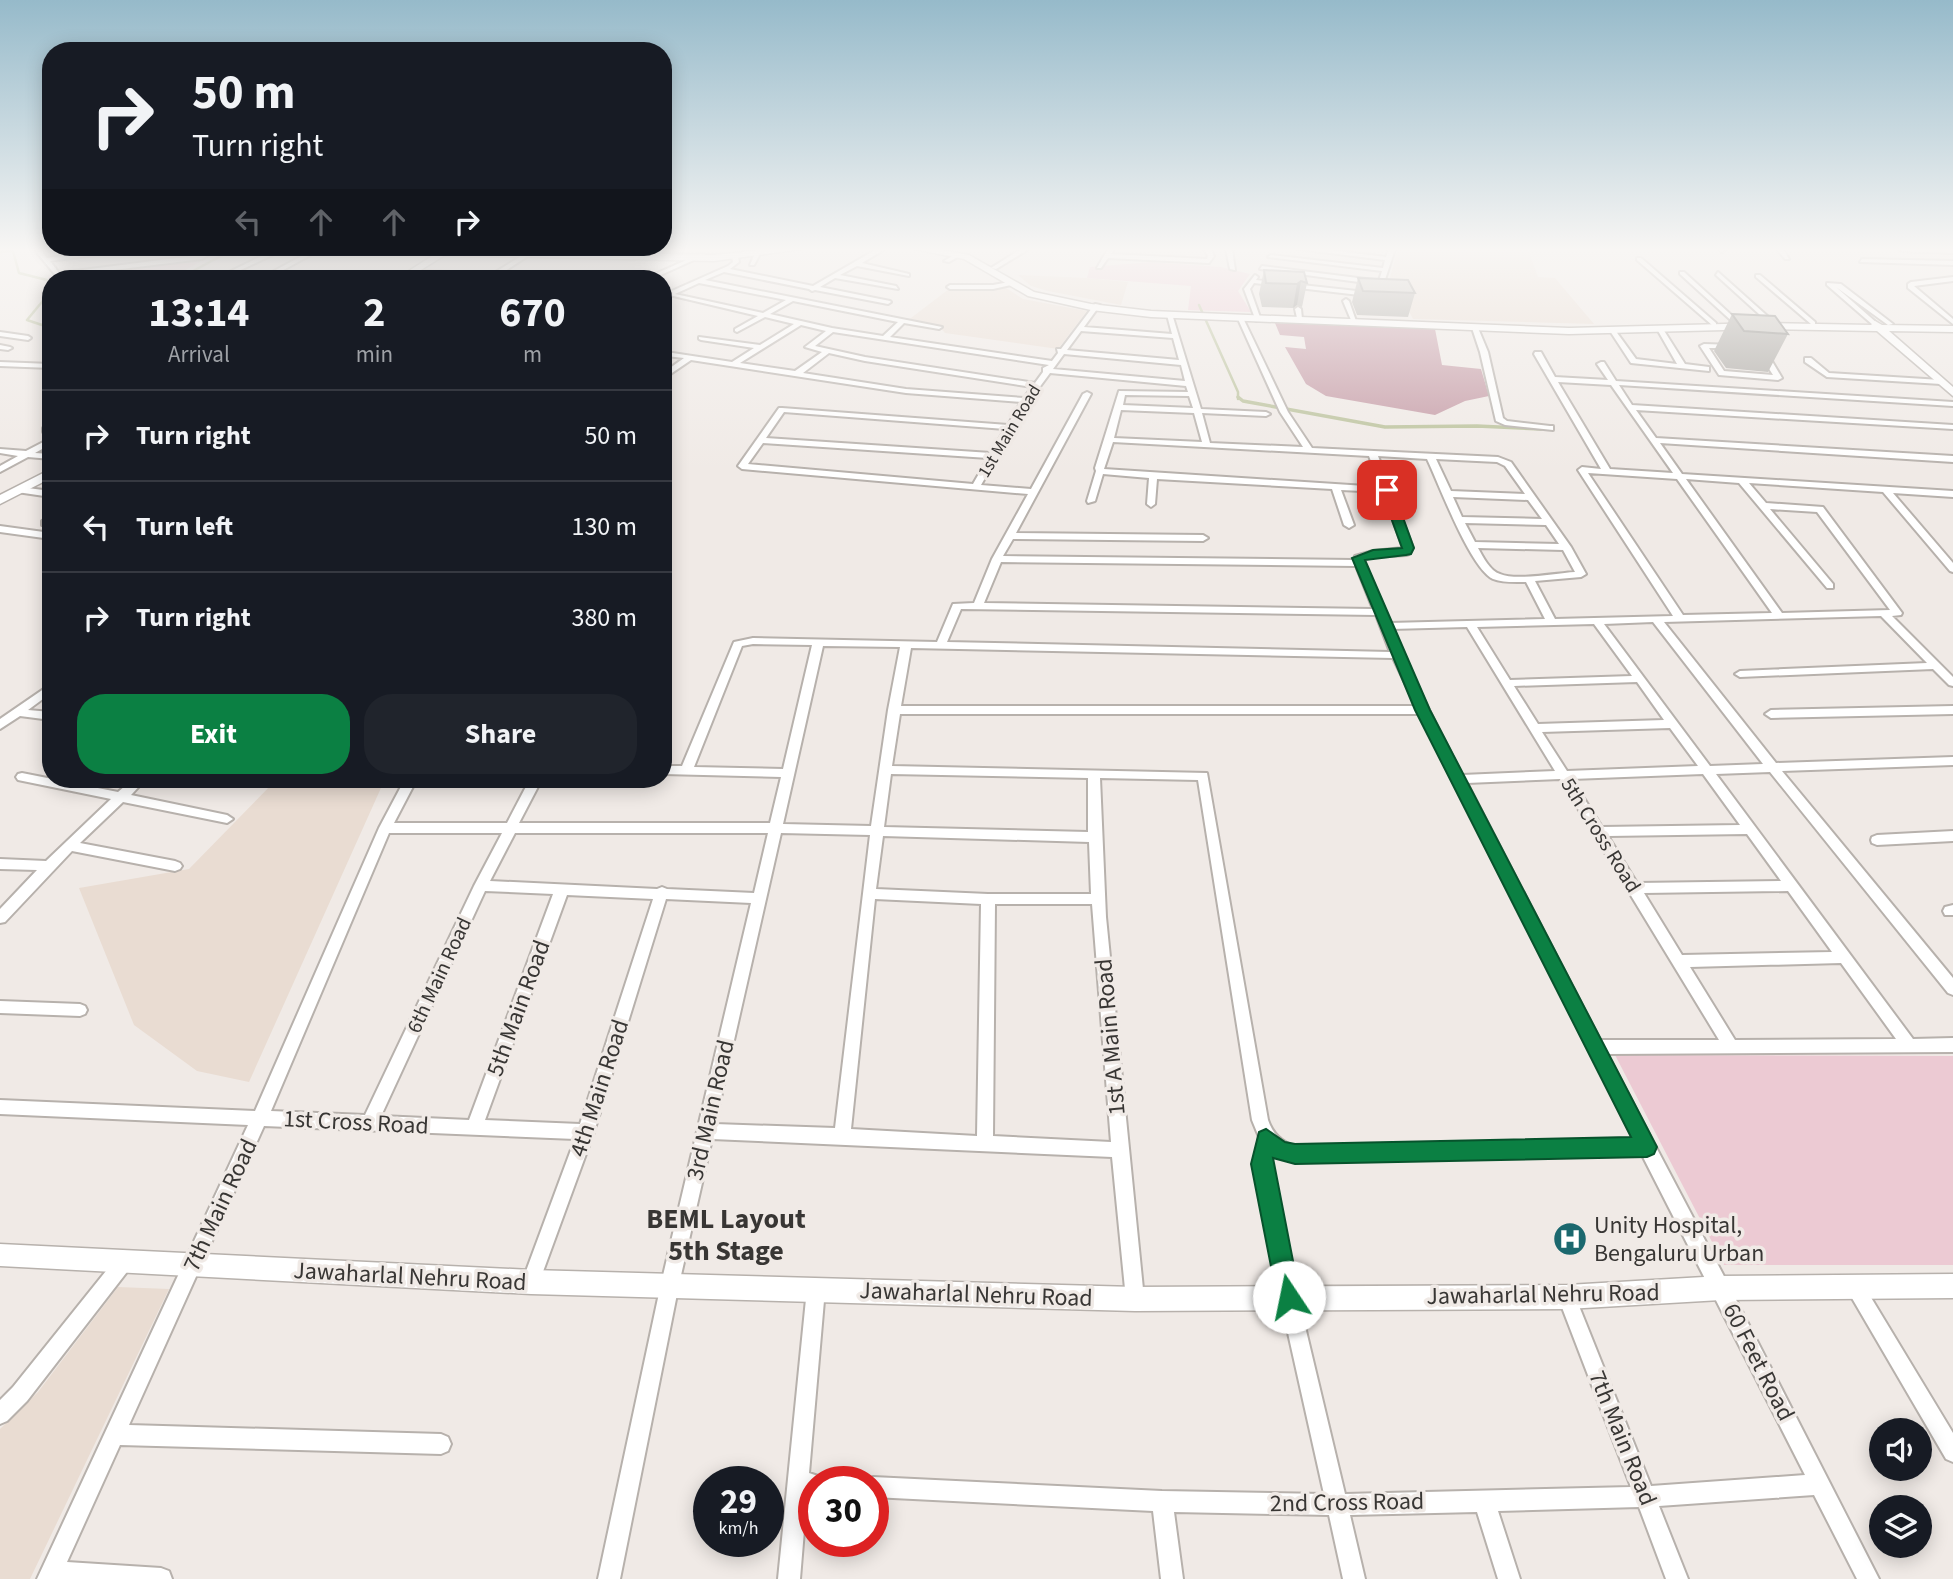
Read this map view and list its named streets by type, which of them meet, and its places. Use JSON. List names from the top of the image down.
{
  "streets": {
    "street": [
      "1st Main Road",
      "5th Cross Road",
      "6th Main Road",
      "5th Main Road",
      "1st A Main Road",
      "4th Main Road",
      "3rd Main Road",
      "1st Cross Road",
      "7th Main Road",
      "Jawaharlal Nehru Road",
      "60 Feet Road",
      "2nd Cross Road"
    ]
  },
  "crossings": [
    ["6th Main Road", "1st Cross Road"],
    ["5th Main Road", "1st Cross Road"],
    ["1st A Main Road", "Jawaharlal Nehru Road"],
    ["4th Main Road", "1st Cross Road"],
    ["4th Main Road", "Jawaharlal Nehru Road"],
    ["3rd Main Road", "Jawaharlal Nehru Road"],
    ["1st Cross Road", "7th Main Road"],
    ["7th Main Road", "Jawaharlal Nehru Road"],
    ["7th Main Road", "2nd Cross Road"],
    ["Jawaharlal Nehru Road", "60 Feet Road"],
    ["60 Feet Road", "2nd Cross Road"]
  ],
  "districts": ["BEML Layout 5th Stage"],
  "places": {
    "hospital": ["Unity Hospital, Bengaluru Urban"]
  },
  "page": {
    "turn": ["50 m", "Turn right"],
    "eta": [
      "13:14",
      "Arrival",
      "2",
      "min",
      "670",
      "m"
    ],
    "list": [
      {
        "name": "Turn right",
        "value": "50 m"
      },
      {
        "name": "Turn left",
        "value": "130 m"
      },
      {
        "name": "Turn right",
        "value": "380 m"
      }
    ],
    "buttons": ["Exit", "Share"],
    "speed": "29 km/h",
    "limit": "30"
  }
}
